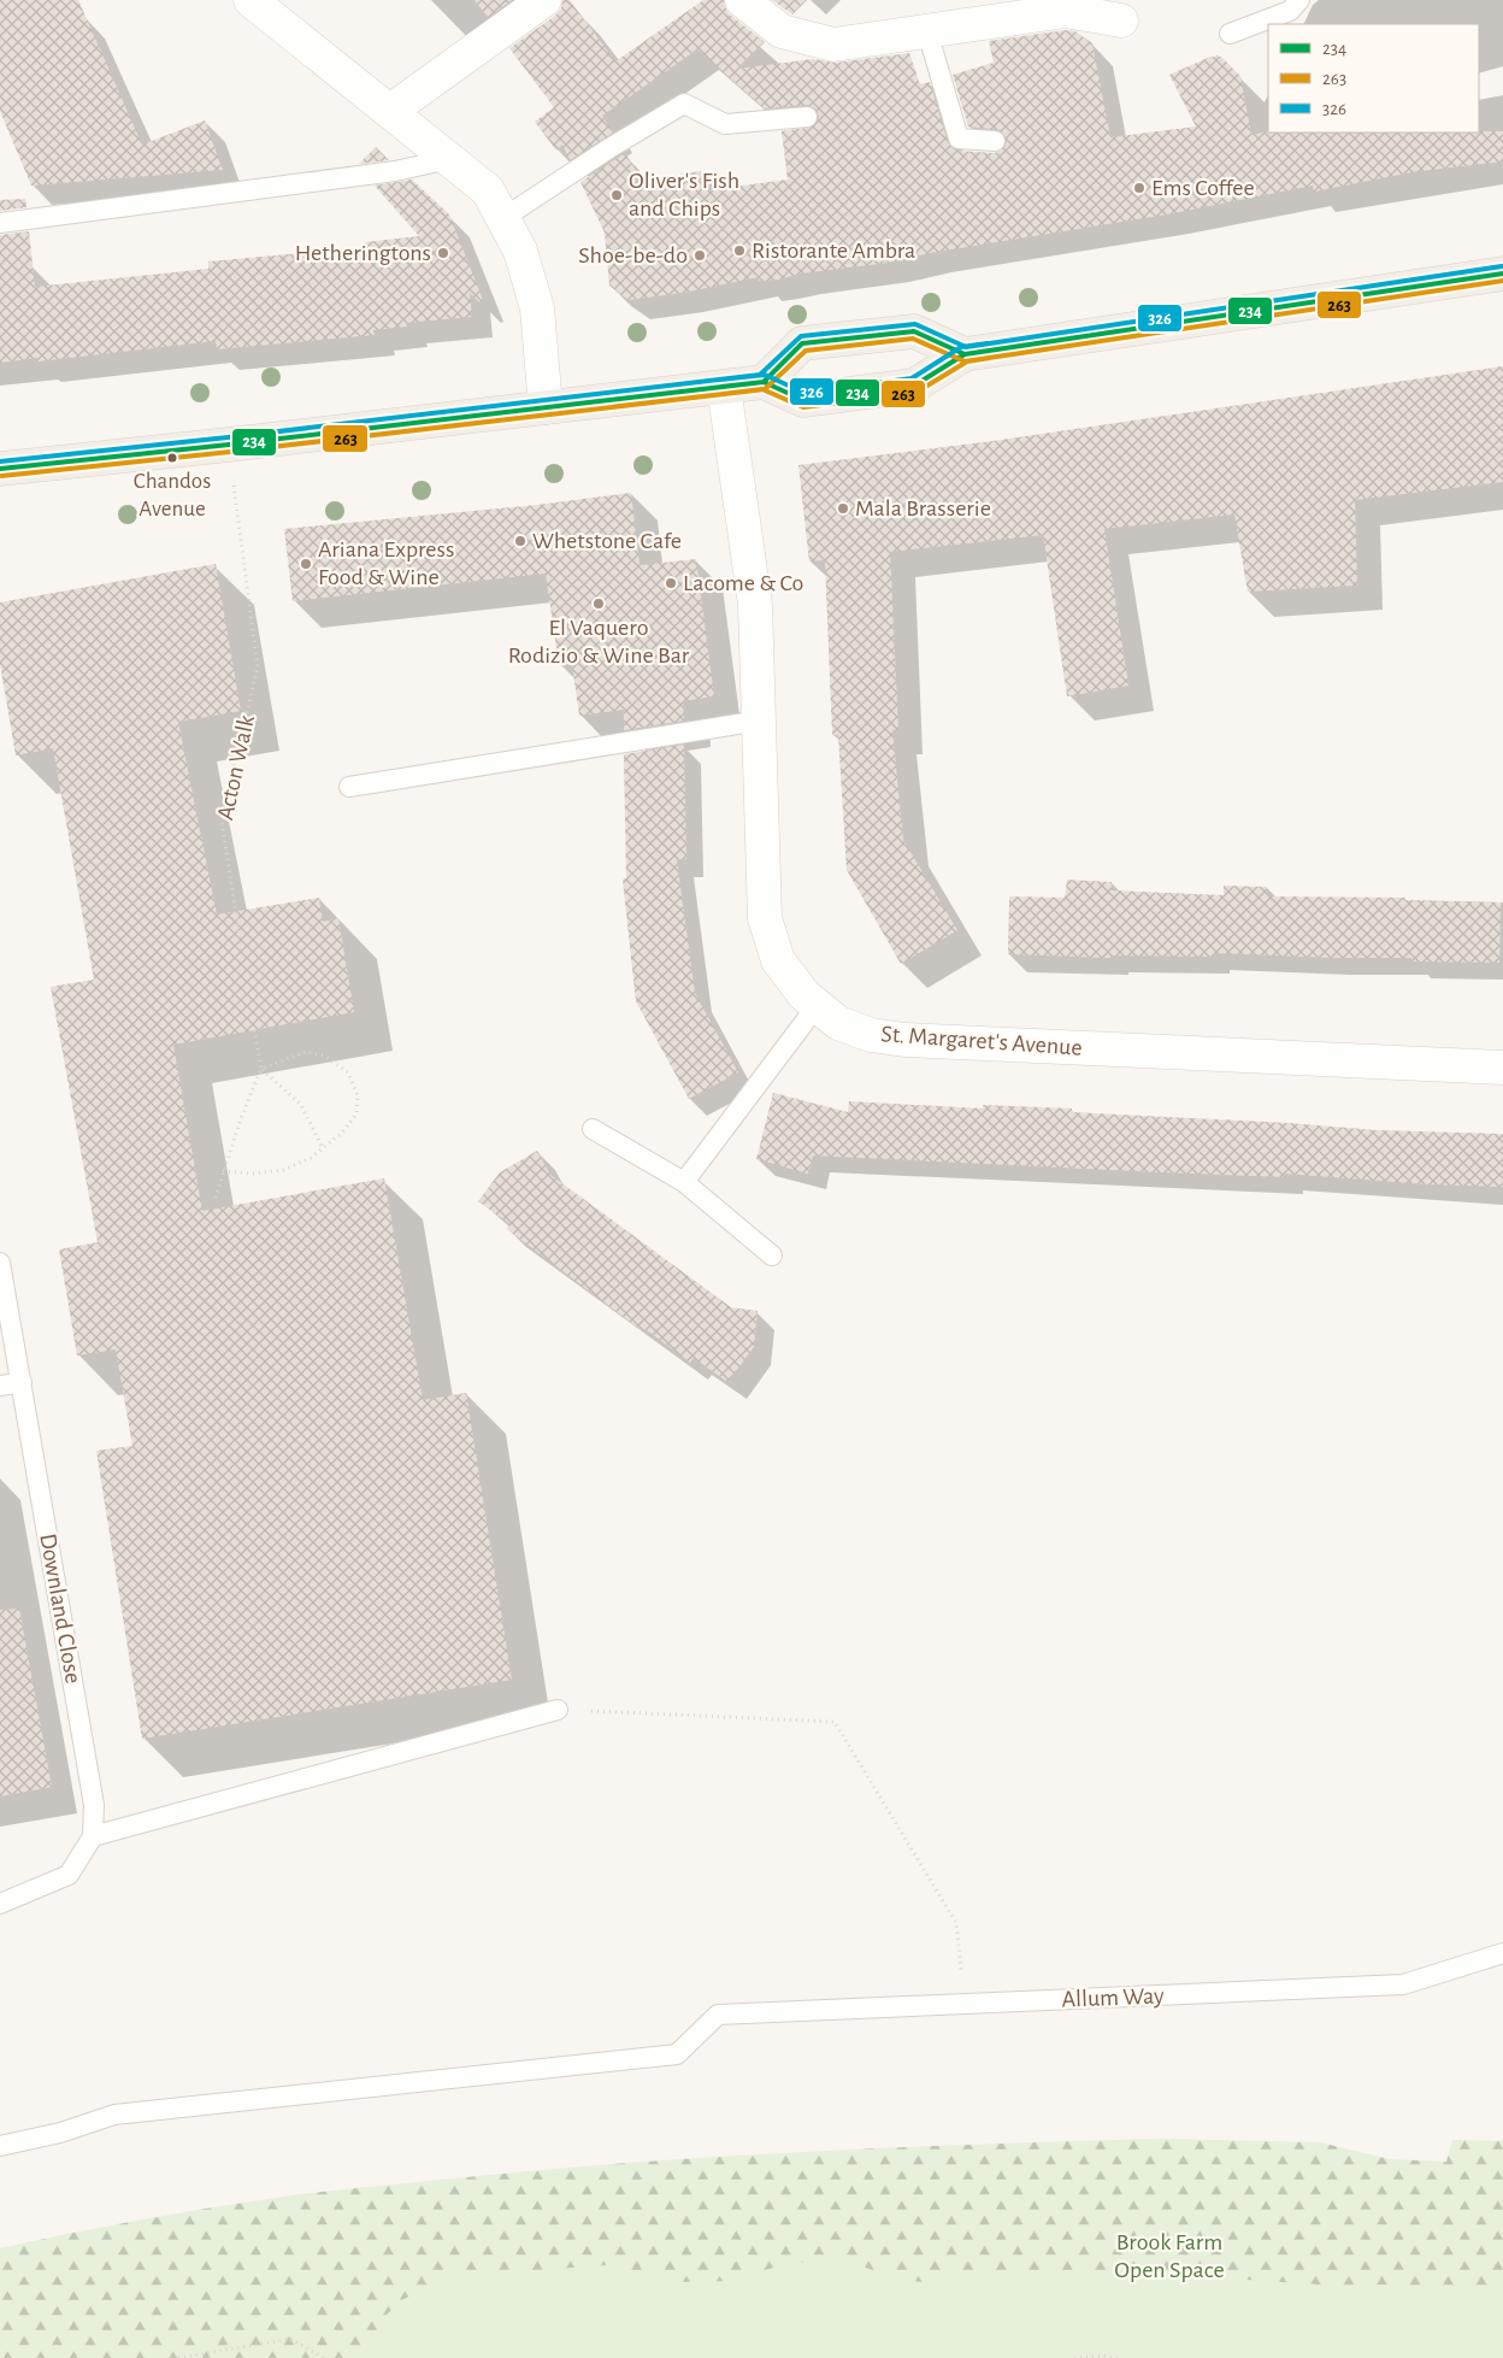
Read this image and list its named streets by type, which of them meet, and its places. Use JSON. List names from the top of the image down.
{
  "streets": {
    "street": ["St. Margaret's Avenue"],
    "lane": ["Downland Close", "Allum Way"],
    "path": ["Acton Walk"]
  },
  "parks": ["Brook Farm Open Space"],
  "places": [
    "Ems Coffee",
    "Oliver's Fish and Chips",
    "Ristorante Ambra",
    "Hetheringtons",
    "Shoe-be-do",
    "Chandos Avenue",
    "Mala Brasserie",
    "Whetstone Cafe",
    "Ariana Express Food & Wine",
    "Lacome & Co",
    "El Vaquero Rodizio & Wine Bar"
  ],
  "lines": ["transit line 326", "transit line 234", "transit line 263"],
  "legend": ["234", "263", "326"]
}
